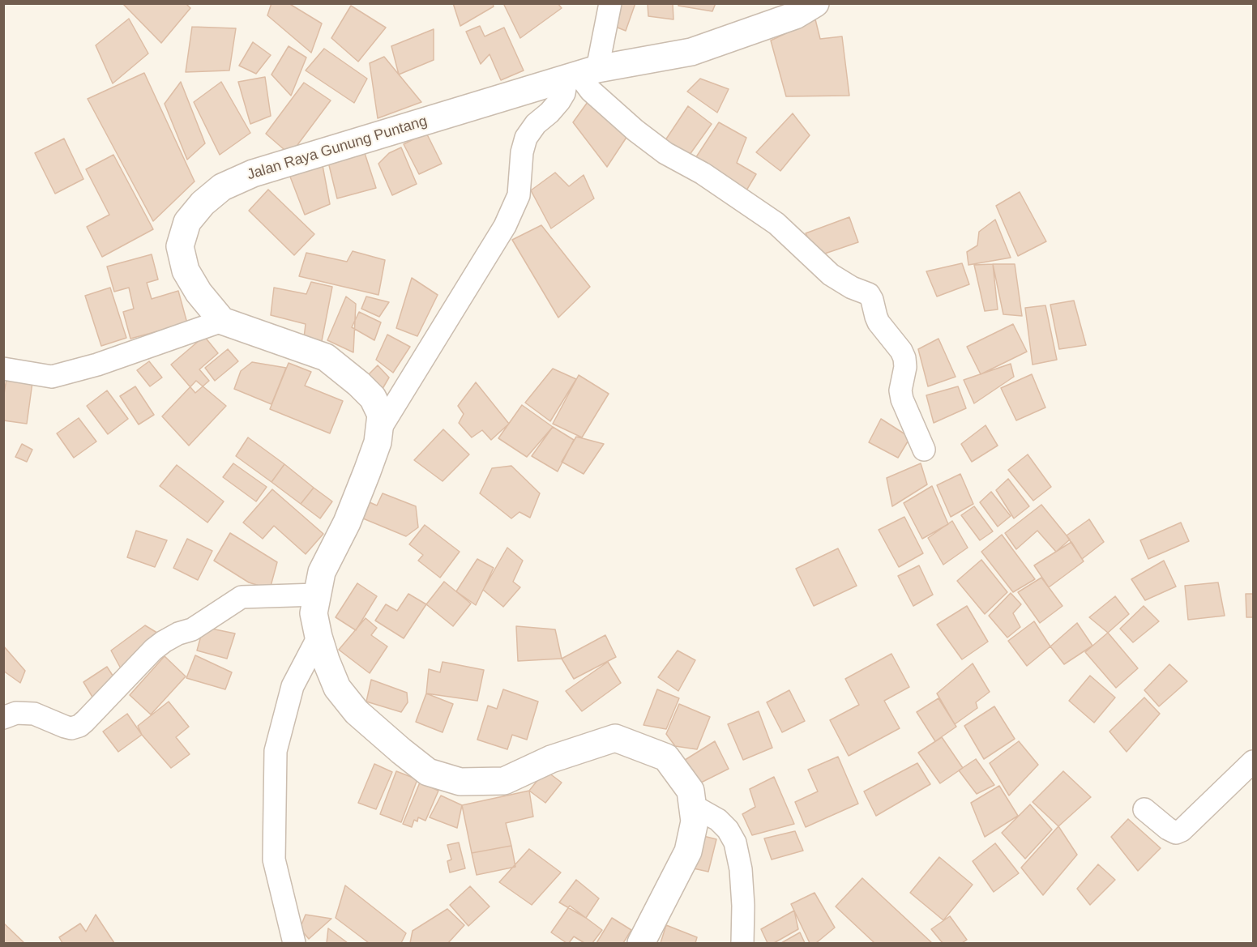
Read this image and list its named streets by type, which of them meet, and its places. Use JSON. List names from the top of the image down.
{
  "streets": {
    "street": ["Jalan Raya Gunung Puntang"]
  }
}
